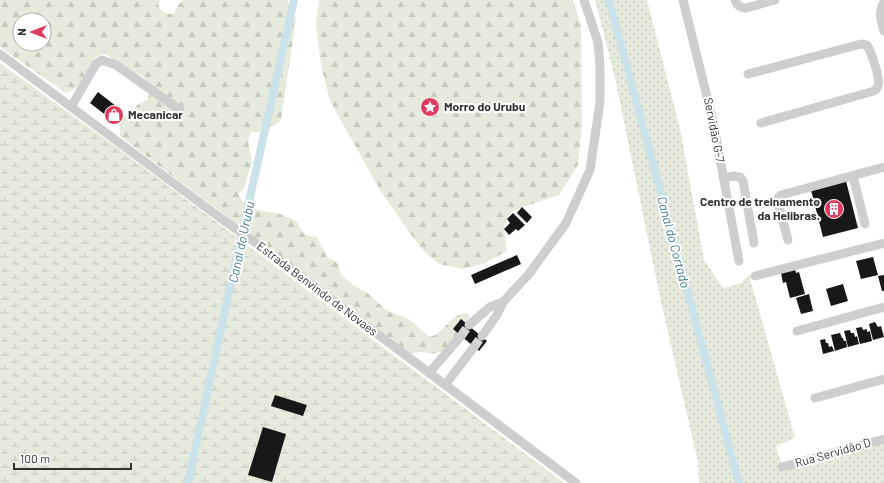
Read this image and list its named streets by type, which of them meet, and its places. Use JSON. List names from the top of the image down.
{
  "streets": {
    "street": ["Servidão G-7", "Estrada Benvindo de Novaes", "Rua Servidão D"]
  },
  "water": ["Canal do Urubu", "Canal do Cortado"],
  "places": {
    "place": ["Morro do Urubu"],
    "shop": ["Mecanicar"],
    "building": ["Centro de treinamento da Helibras."]
  },
  "scale_bar": "100 m",
  "north": "left"
}
